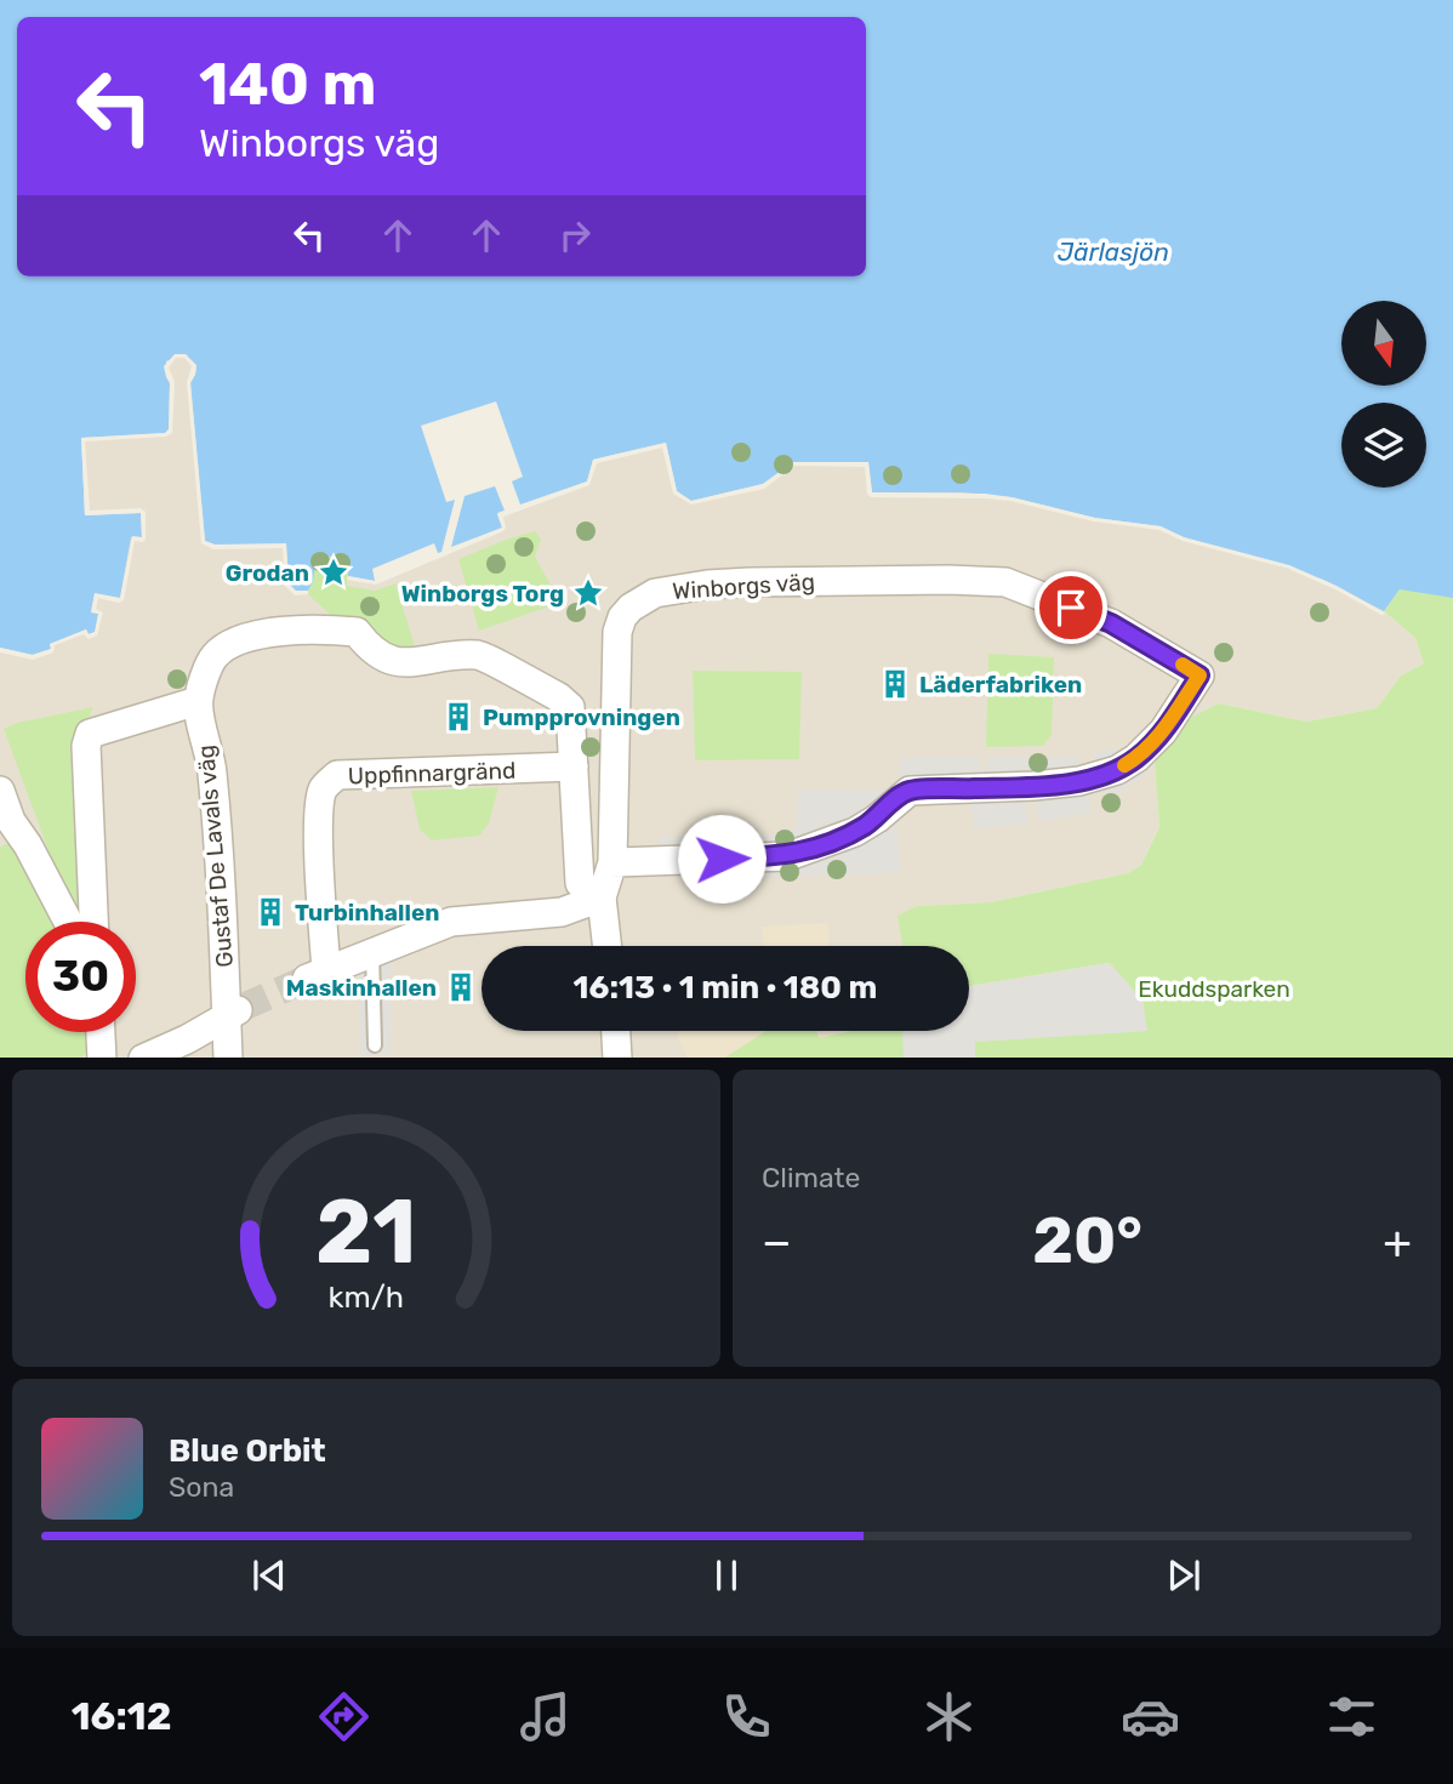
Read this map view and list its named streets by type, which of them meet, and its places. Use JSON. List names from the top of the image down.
{
  "streets": {
    "street": ["Winborgs väg", "Uppfinnargränd", "Gustaf De Lavals väg"]
  },
  "water": ["Järlasjön"],
  "parks": ["Ekuddsparken"],
  "places": {
    "place": ["Grodan", "Winborgs Torg"],
    "building": [
      "Läderfabriken",
      "Pumpprovningen",
      "Turbinhallen",
      "Maskinhallen"
    ]
  },
  "north": "bottom",
  "page": {
    "turn": ["140 m", "Winborgs väg"],
    "limit": "30",
    "trip": "16:13 · 1 min · 180 m",
    "tile": "Climate",
    "heat": ["−", "20°", "+"],
    "song": ["Blue Orbit", "Sona"],
    "tabs": "16:12",
    "gauge": ["21", "km/h"]
  }
}
